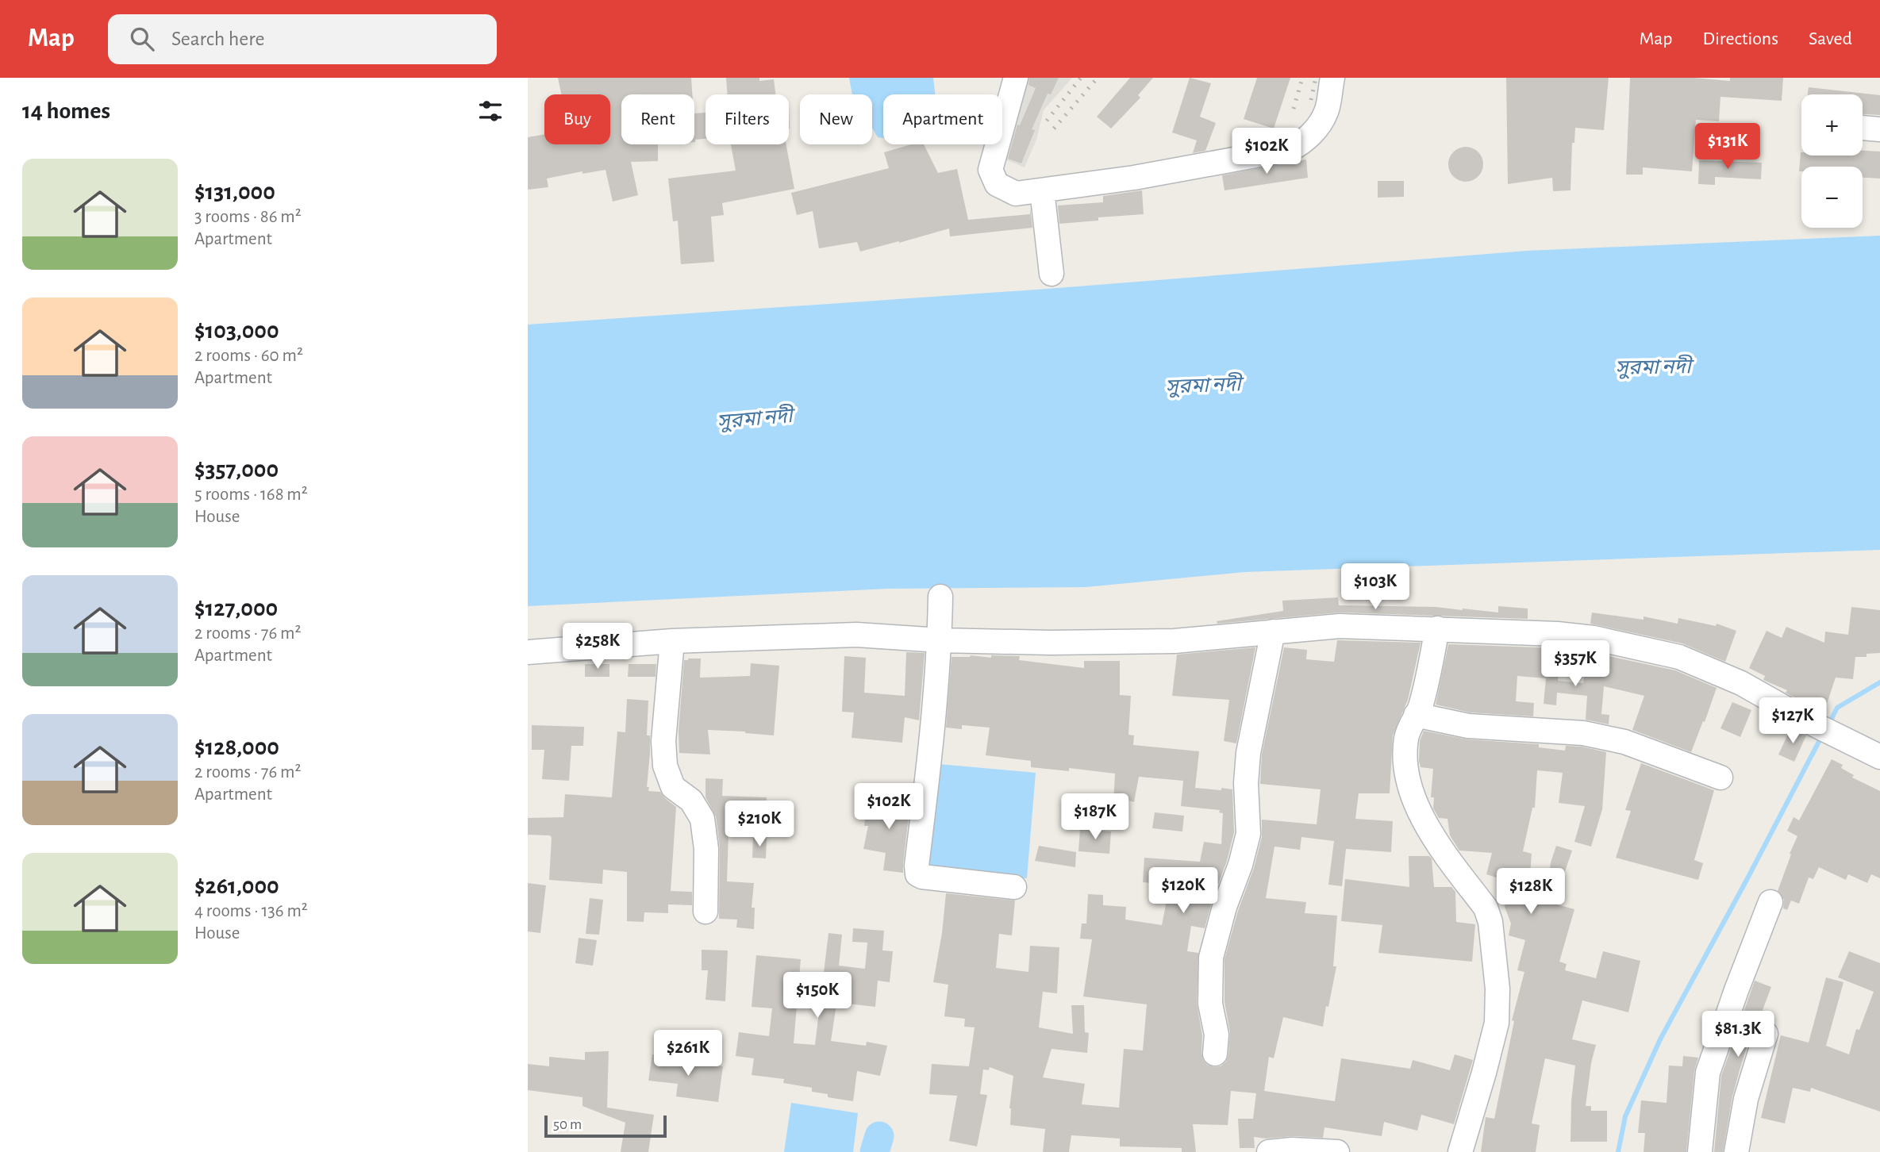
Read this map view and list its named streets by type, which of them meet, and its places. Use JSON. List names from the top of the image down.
{
  "water": ["সুরমা নদী"],
  "scale_bar": "50 m",
  "page": {
    "header": "Map",
    "search": "Search here",
    "nav": ["Map", "Directions", "Saved"],
    "heading": "14 homes",
    "map_buttons": ["+", "−"],
    "chip": [
      "Buy",
      "Rent",
      "Filters",
      "New",
      "Apartment"
    ],
    "price": [
      "$131K",
      "$102K",
      "$103K",
      "$258K",
      "$357K",
      "$127K",
      "$102K",
      "$187K",
      "$210K",
      "$120K",
      "$128K",
      "$150K",
      "$81.3K",
      "$261K"
    ],
    "list": [
      {
        "name": "$131,000",
        "note": "3 rooms · 86 m² · Apartment"
      },
      {
        "name": "$103,000",
        "note": "2 rooms · 60 m² · Apartment"
      },
      {
        "name": "$357,000",
        "note": "5 rooms · 168 m² · House"
      },
      {
        "name": "$127,000",
        "note": "2 rooms · 76 m² · Apartment"
      },
      {
        "name": "$128,000",
        "note": "2 rooms · 76 m² · Apartment"
      },
      {
        "name": "$261,000",
        "note": "4 rooms · 136 m² · House"
      }
    ],
    "scale": "50 m"
  }
}
